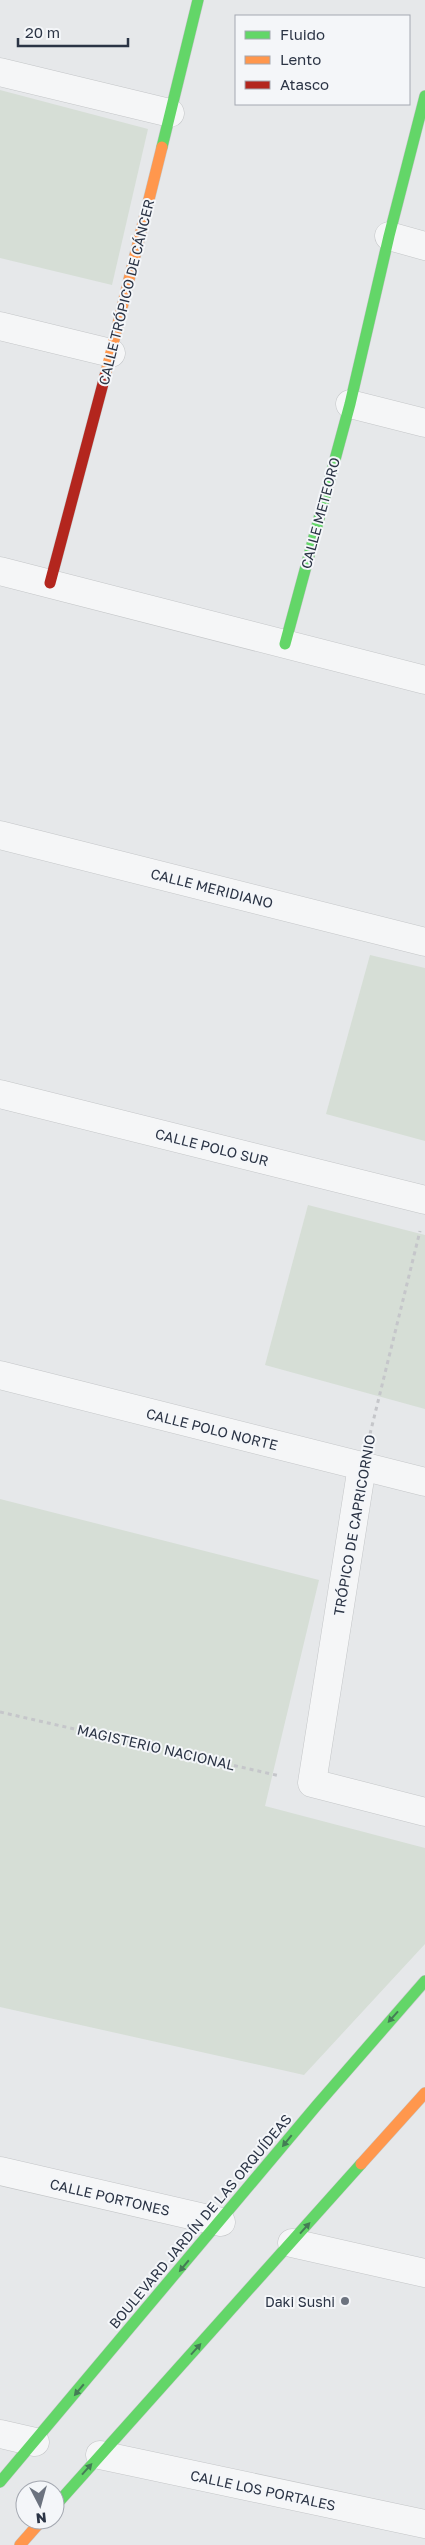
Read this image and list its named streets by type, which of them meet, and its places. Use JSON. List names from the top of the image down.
{
  "streets": {
    "street": [
      "CALLE TRÓPICO DE CÁNCER",
      "CALLE METEORO",
      "CALLE MERIDIANO",
      "CALLE POLO SUR",
      "CALLE POLO NORTE",
      "TRÓPICO DE CAPRICORNIO",
      "CALLE PORTONES",
      "BOULEVARD JARDÍN DE LAS ORQUÍDEAS",
      "CALLE LOS PORTALES"
    ],
    "path": ["MAGISTERIO NACIONAL"]
  },
  "crossings": [
    ["CALLE POLO NORTE", "TRÓPICO DE CAPRICORNIO"],
    ["TRÓPICO DE CAPRICORNIO", "MAGISTERIO NACIONAL"],
    ["CALLE PORTONES", "BOULEVARD JARDÍN DE LAS ORQUÍDEAS"]
  ],
  "places": ["Daki Sushi"],
  "legend": ["Fluido", "Lento", "Atasco"],
  "scale_bar": "20 m",
  "north": "bottom"
}
